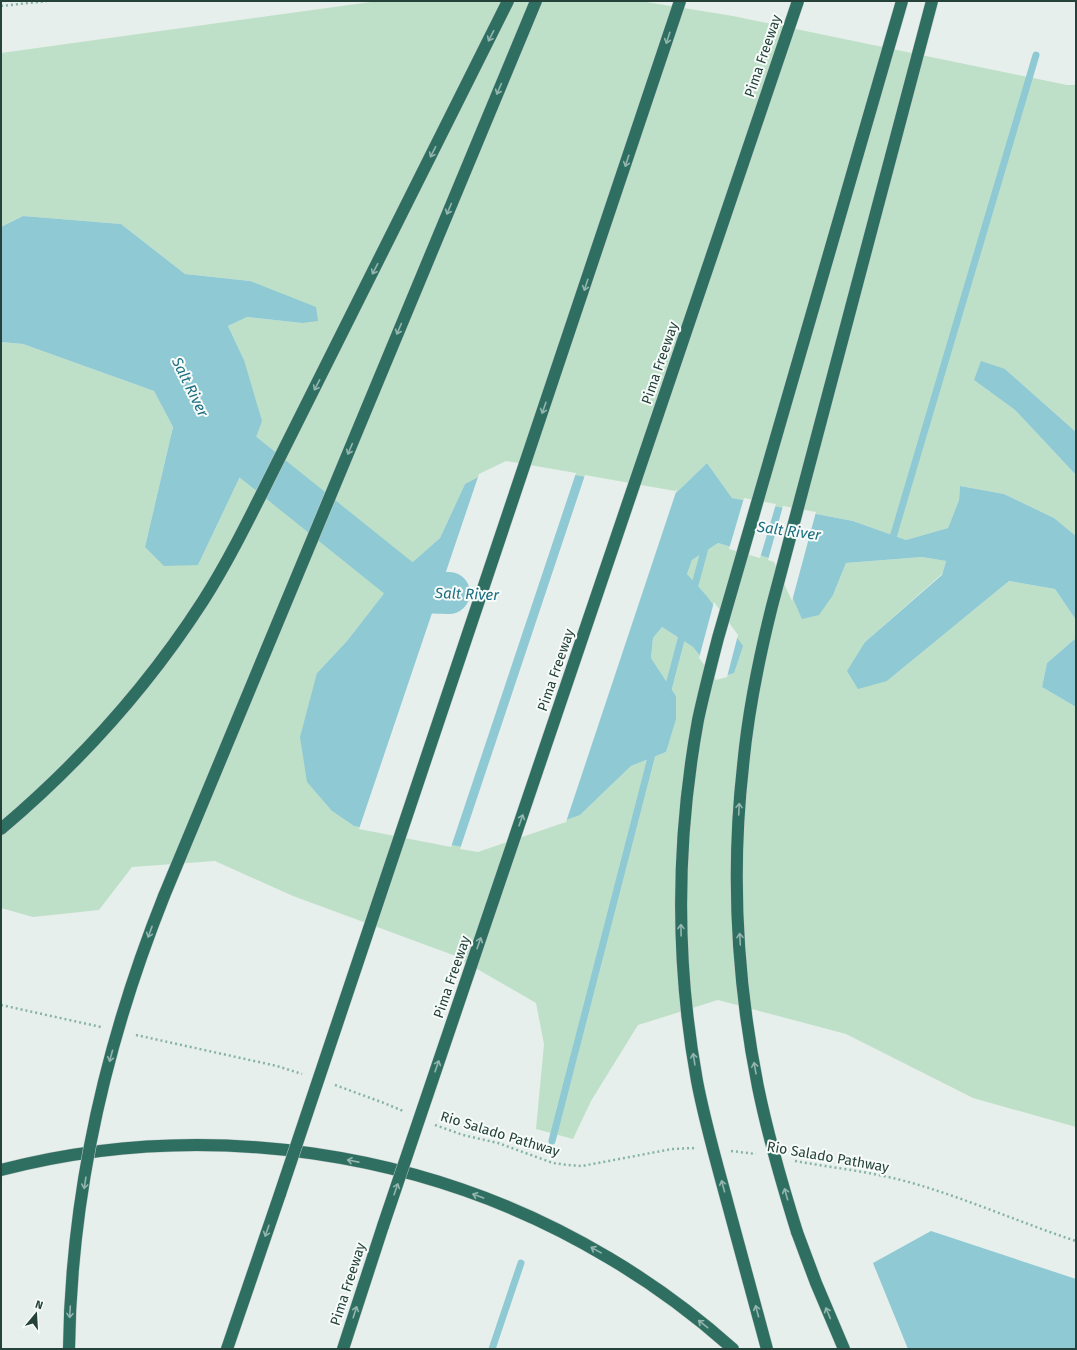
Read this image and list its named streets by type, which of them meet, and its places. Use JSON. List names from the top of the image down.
{
  "streets": {
    "highway": ["Pima Freeway"],
    "path": ["Rio Salado Pathway"]
  },
  "one_way": ["Pima Freeway"],
  "water": ["Salt River"],
  "north": "top"
}
